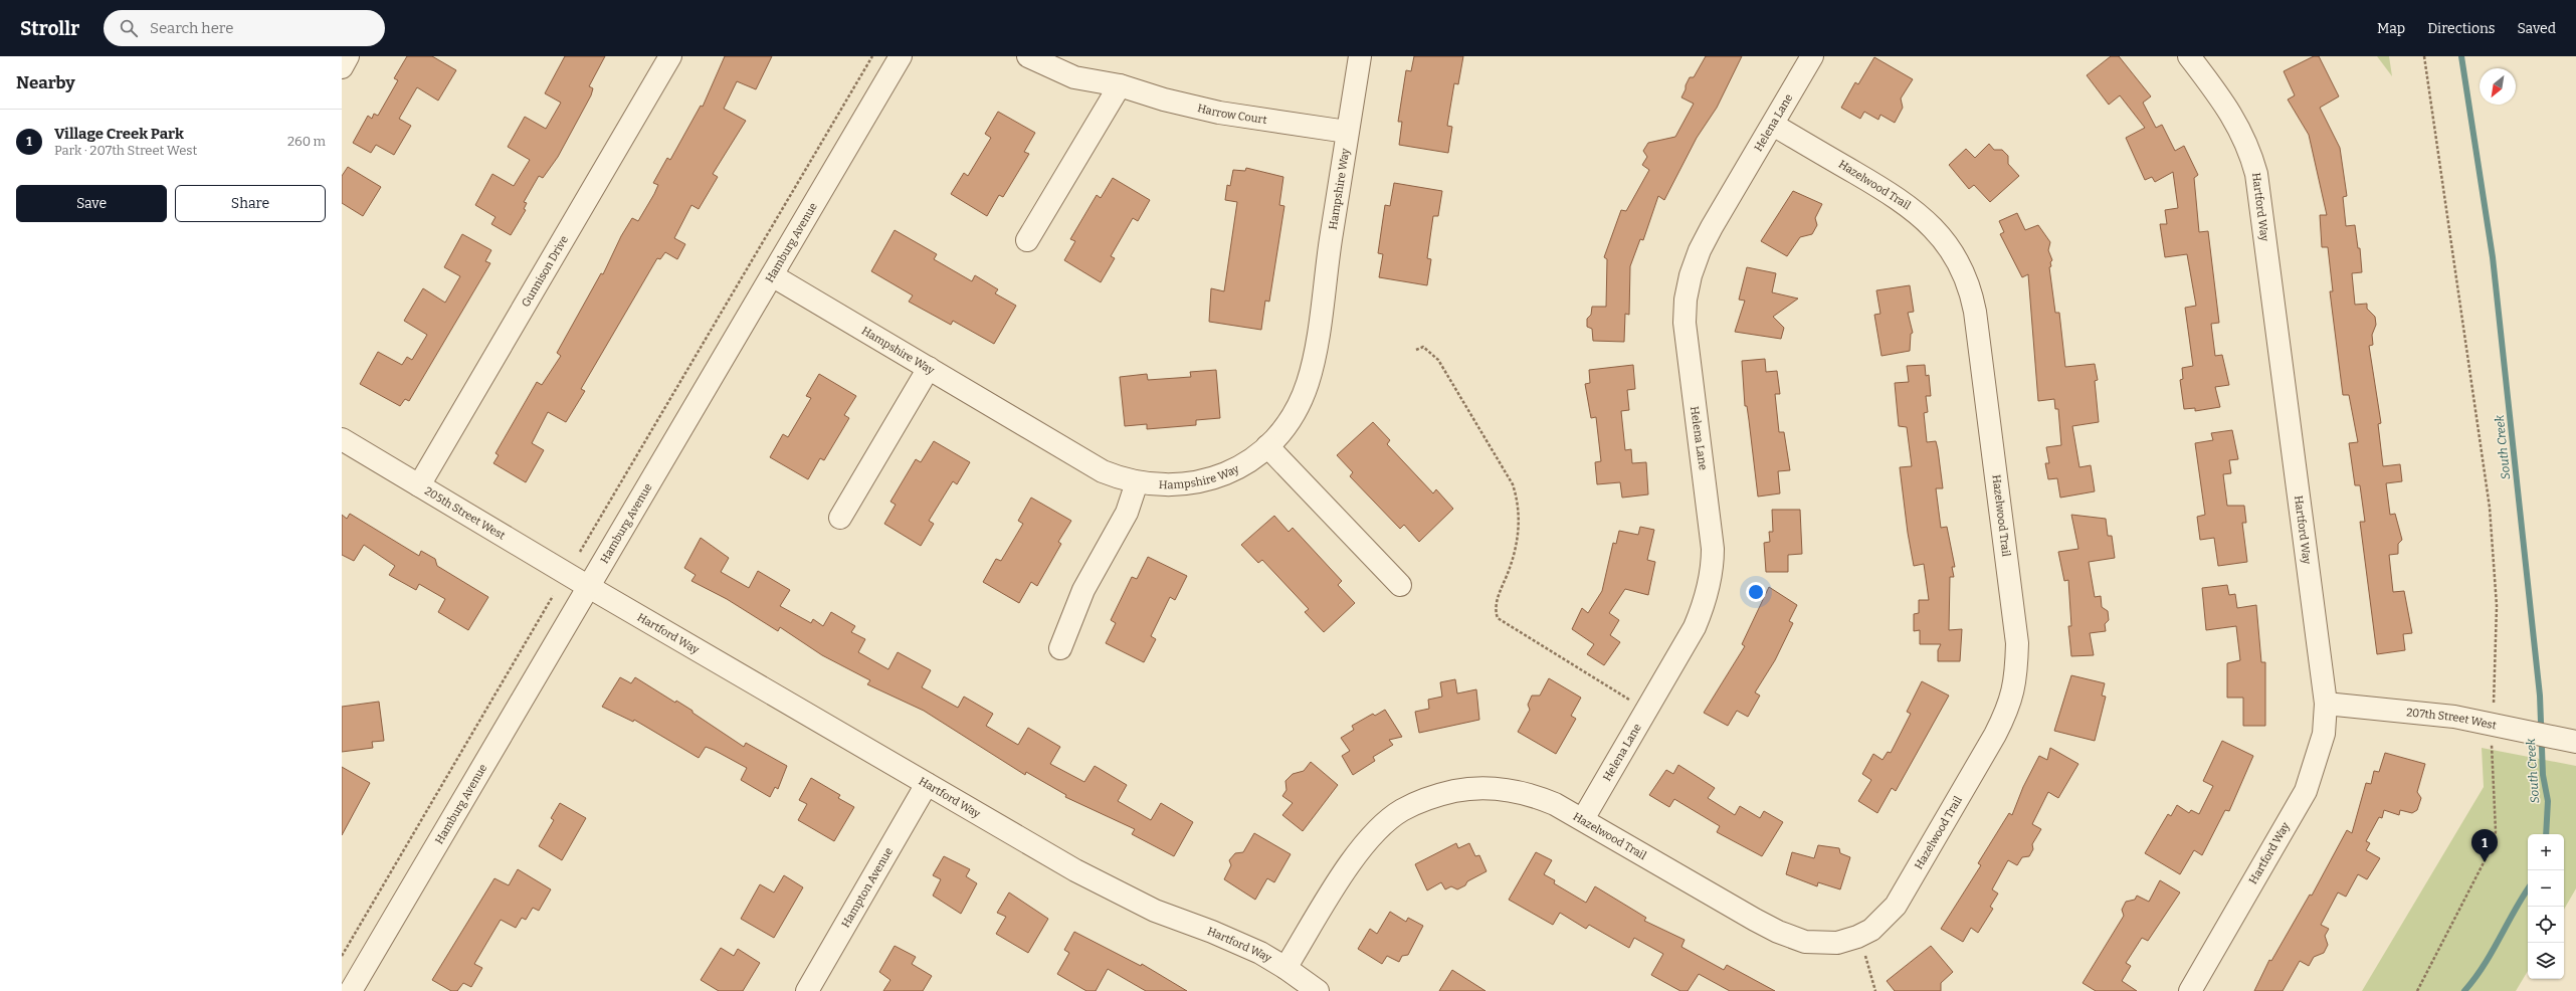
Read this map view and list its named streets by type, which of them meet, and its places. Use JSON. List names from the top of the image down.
{
  "streets": {
    "street": [
      "Harrow Court",
      "Helena Lane",
      "Hazelwood Trail",
      "Hampshire Way",
      "Hartford Way",
      "Hamburg Avenue",
      "Gunnison Drive",
      "205th Street West",
      "207th Street West",
      "Hampton Avenue"
    ]
  },
  "crossings": [
    ["Harrow Court", "Hampshire Way"],
    ["Helena Lane", "Hazelwood Trail"],
    ["Hazelwood Trail", "Hartford Way"],
    ["Hampshire Way", "Hamburg Avenue"],
    ["Hartford Way", "Hamburg Avenue"],
    ["Hartford Way", "205th Street West"],
    ["Hartford Way", "207th Street West"],
    ["Hartford Way", "Hampton Avenue"],
    ["Hamburg Avenue", "205th Street West"],
    ["Gunnison Drive", "205th Street West"]
  ],
  "water": ["South Creek"],
  "north": "bottom left",
  "page": {
    "header": "Strollr",
    "search": "Search here",
    "nav": ["Map", "Directions", "Saved"],
    "heading": "Nearby",
    "list": [
      {
        "mark": "1",
        "name": "Village Creek Park",
        "note": "Park · 207th Street West",
        "value": "260 m"
      }
    ],
    "buttons": ["Save", "Share"],
    "pins": "1",
    "map_buttons": ["+", "−"]
  }
}
